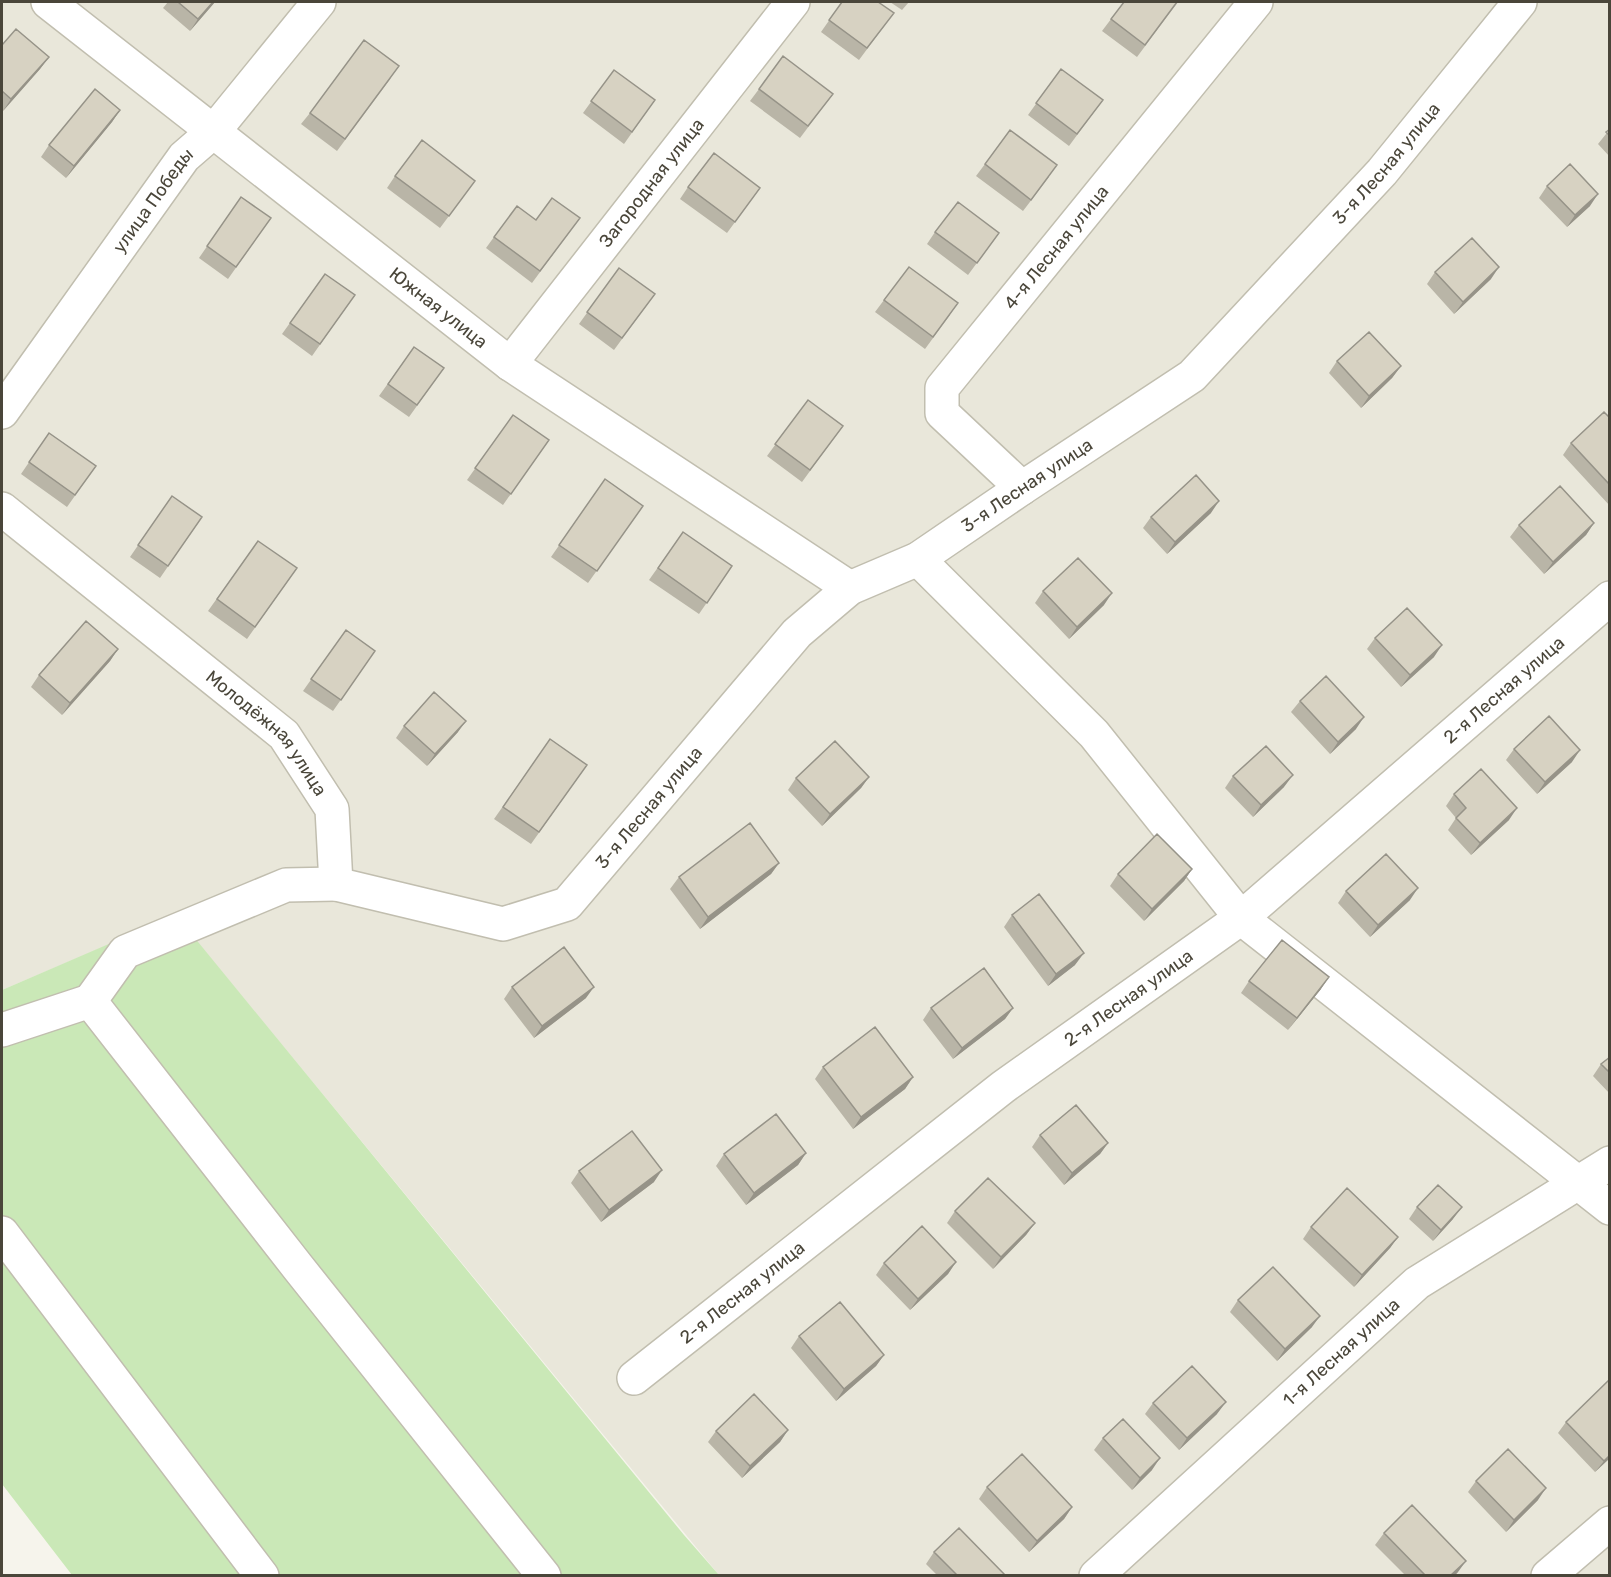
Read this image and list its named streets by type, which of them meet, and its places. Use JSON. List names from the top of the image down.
{
  "streets": {
    "street": [
      "3-я Лесная улица",
      "Загородная улица",
      "улица Победы",
      "4-я Лесная улица",
      "Южная улица",
      "2-я Лесная улица",
      "Молодёжная улица",
      "1-я Лесная улица"
    ]
  },
  "crossings": [
    ["3-я Лесная улица", "4-я Лесная улица"],
    ["3-я Лесная улица", "Южная улица"],
    ["3-я Лесная улица", "Молодёжная улица"],
    ["Загородная улица", "Южная улица"],
    ["улица Победы", "Южная улица"]
  ]
}
